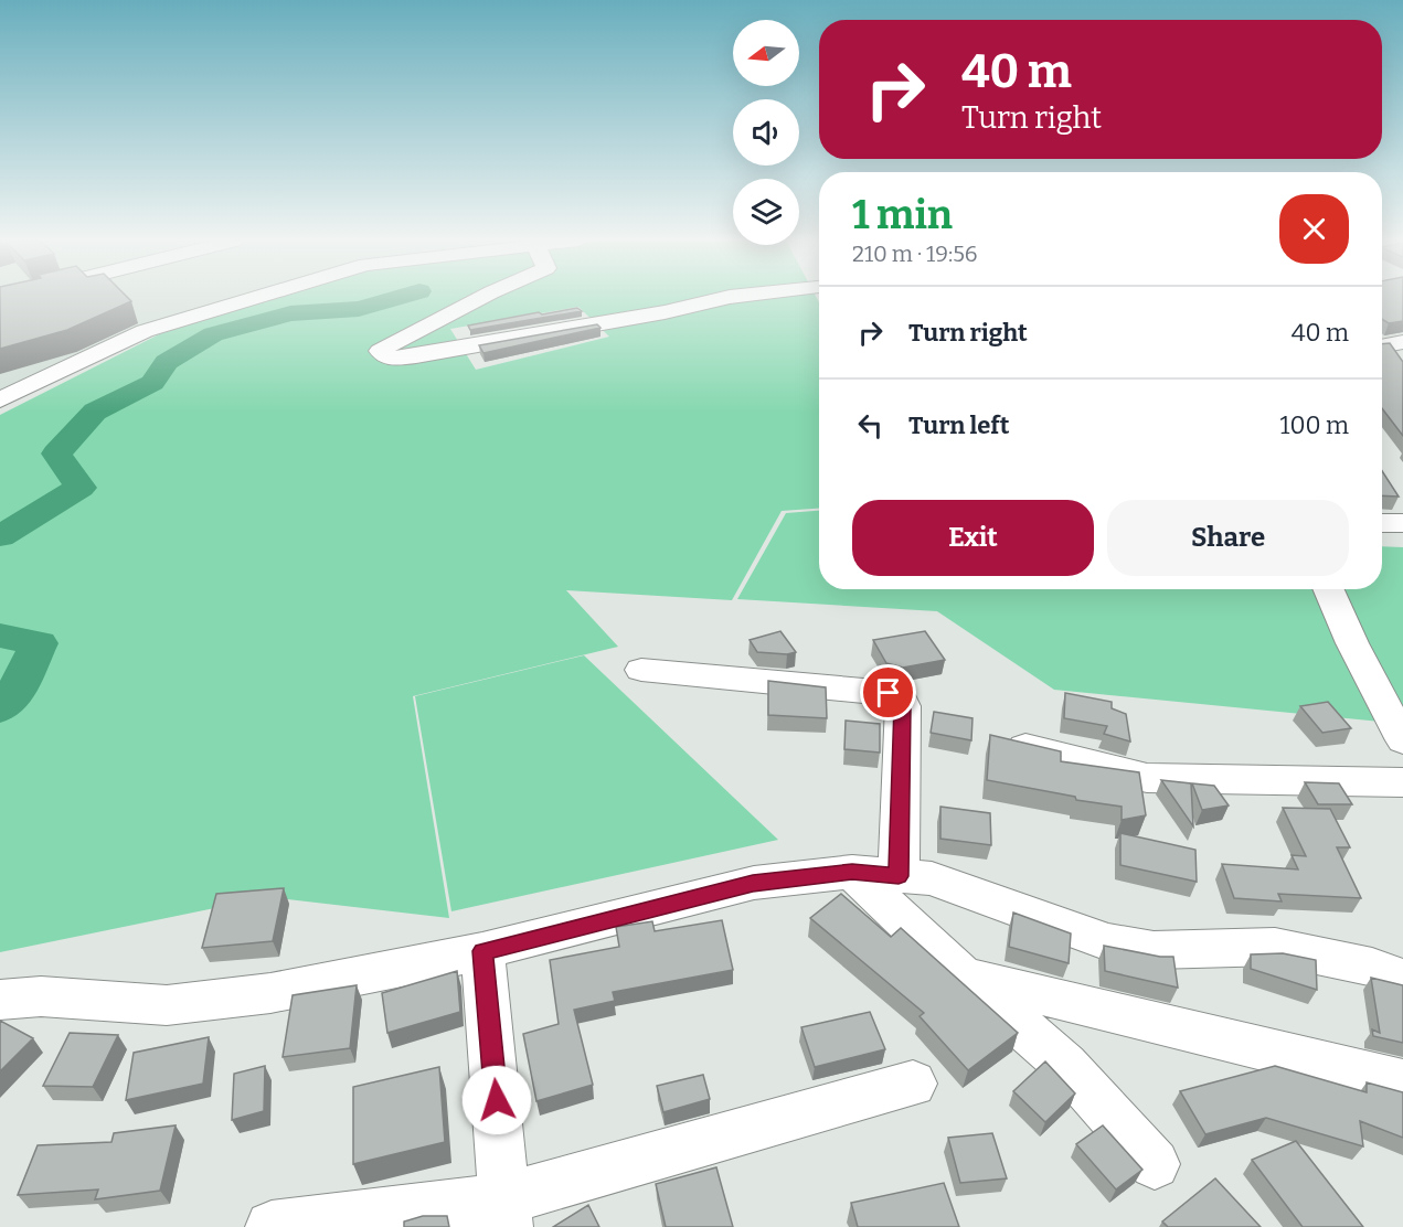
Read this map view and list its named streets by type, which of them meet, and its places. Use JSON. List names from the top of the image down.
{
  "north": "left",
  "page": {
    "turn": ["40 m", "Turn right"],
    "heading": ["1 min", "210 m · 19:56"],
    "list": [
      {
        "name": "Turn right",
        "value": "40 m"
      },
      {
        "name": "Turn left",
        "value": "100 m"
      }
    ],
    "buttons": ["Exit", "Share"]
  }
}
